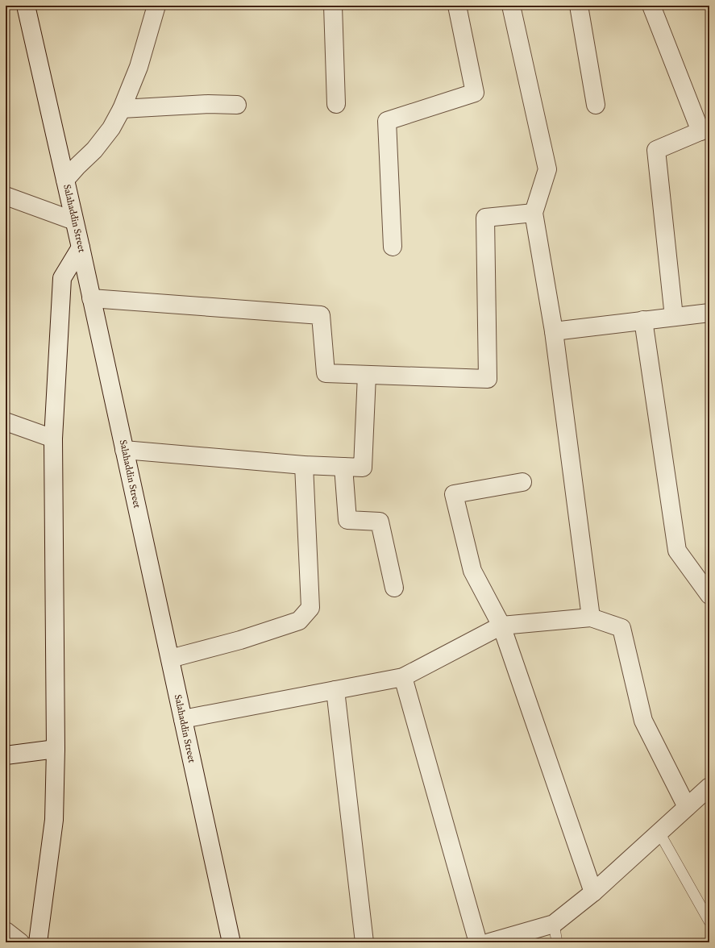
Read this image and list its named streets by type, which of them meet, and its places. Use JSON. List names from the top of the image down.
{
  "streets": {
    "street": ["Salahaddin Street"]
  }
}
